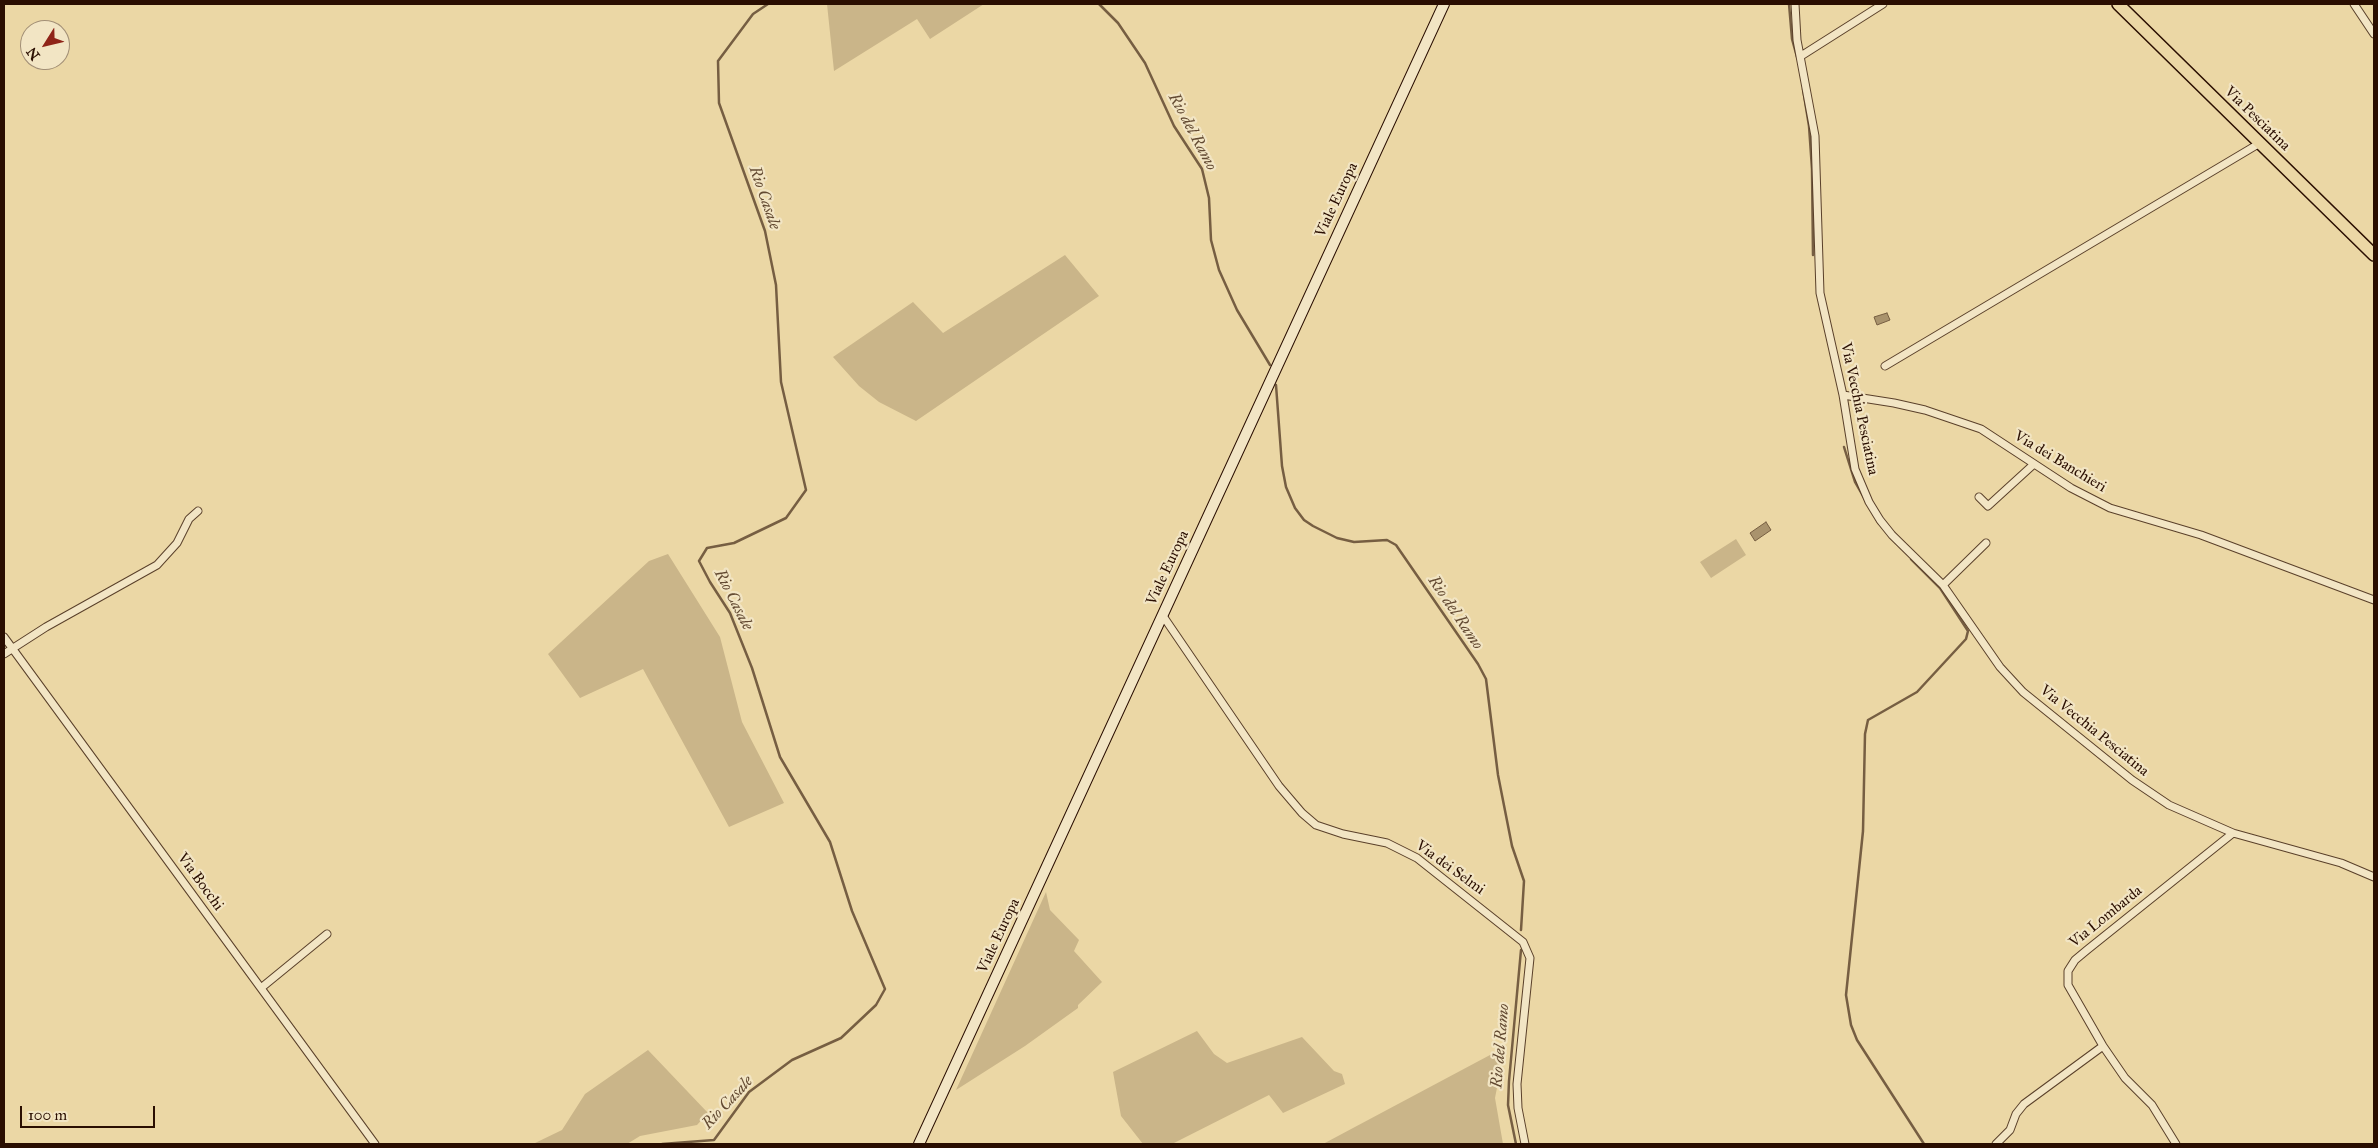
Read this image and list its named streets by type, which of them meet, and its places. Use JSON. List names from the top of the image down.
{
  "streets": {
    "main road": ["Via Pesciatina", "Viale Europa"],
    "street": [
      "Via Vecchia Pesciatina",
      "Via dei Banchieri",
      "Via dei Selmi",
      "Via Bocchi",
      "Via Lombarda"
    ]
  },
  "crossings": [
    ["Viale Europa", "Via dei Selmi"],
    ["Via Vecchia Pesciatina", "Via dei Banchieri"],
    ["Via Vecchia Pesciatina", "Via Lombarda"]
  ],
  "water": ["Rio del Ramo", "Rio Casale"],
  "scale_bar": "100 m",
  "north": "bottom left"
}
